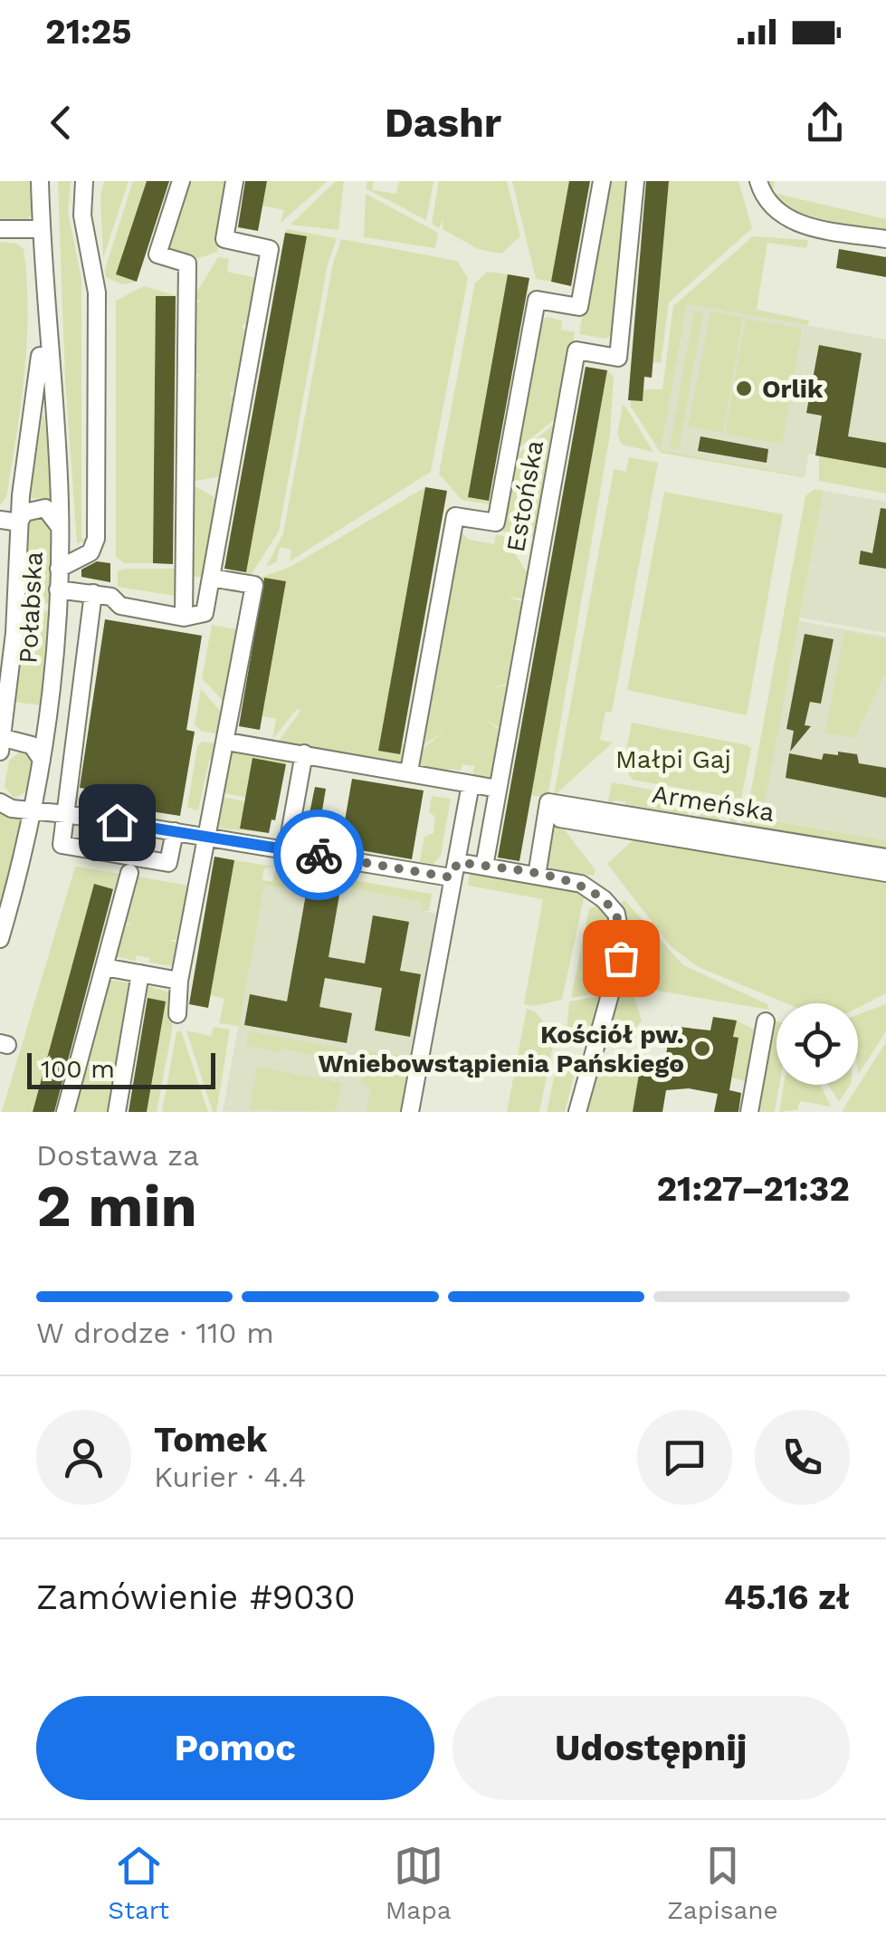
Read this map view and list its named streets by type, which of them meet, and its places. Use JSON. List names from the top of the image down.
{
  "streets": {
    "street": ["Estońska", "Połabska", "Armeńska"]
  },
  "parks": ["Małpi Gaj"],
  "places": ["Orlik", "Kościół pw. Wniebowstąpienia Pańskiego"],
  "scale_bar": "100 m",
  "page": {
    "status": "21:25",
    "header": "Dashr",
    "scale": "100 m",
    "heading": ["2 min", "Dostawa za", "21:27–21:32"],
    "panel": [
      "Tomek",
      "Kurier · 4.4",
      "Zamówienie #9030",
      "45.16 zł"
    ],
    "bar": "W drodze · 110 m",
    "buttons": ["Pomoc", "Udostępnij"],
    "tabs": ["Start", "Mapa", "Zapisane"]
  }
}
